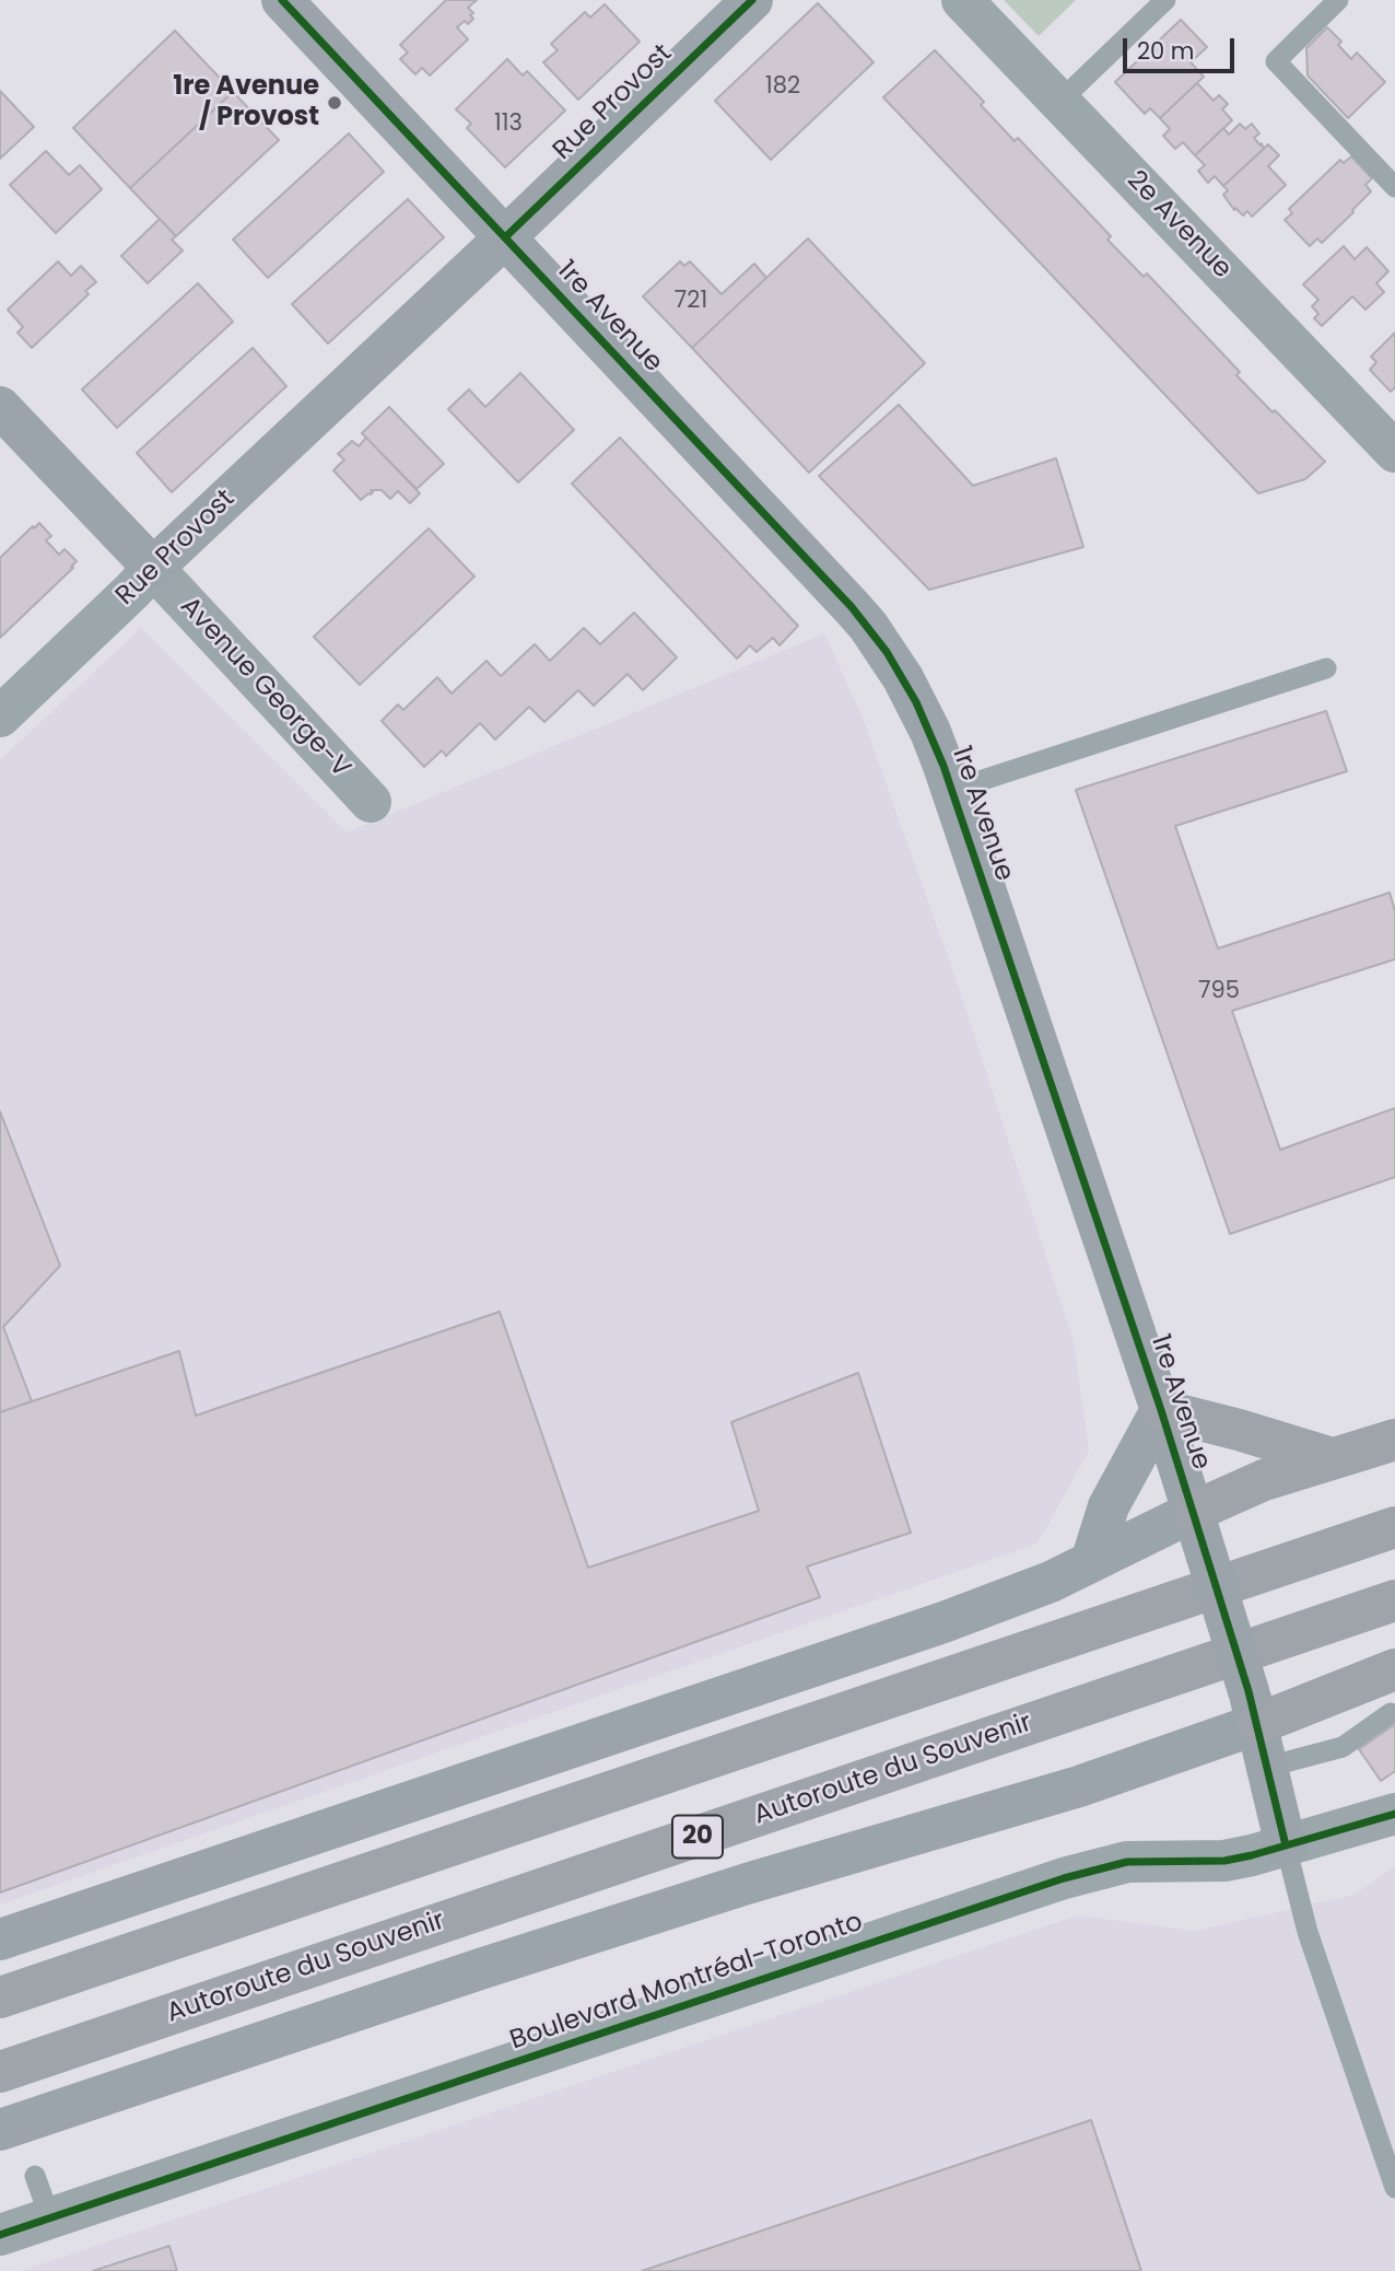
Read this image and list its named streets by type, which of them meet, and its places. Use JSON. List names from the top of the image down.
{
  "streets": {
    "highway": ["Autoroute du Souvenir", "20"],
    "street": [
      "Rue Provost",
      "2e Avenue",
      "1re Avenue",
      "Avenue George-V",
      "Boulevard Montréal-Toronto"
    ]
  },
  "crossings": [
    ["Rue Provost", "1re Avenue"],
    ["Rue Provost", "Avenue George-V"],
    ["1re Avenue", "Boulevard Montréal-Toronto"]
  ],
  "places": ["1re Avenue / Provost"],
  "house_numbers": [
    "182",
    "113",
    "721",
    "795"
  ],
  "scale_bar": "20 m"
}
